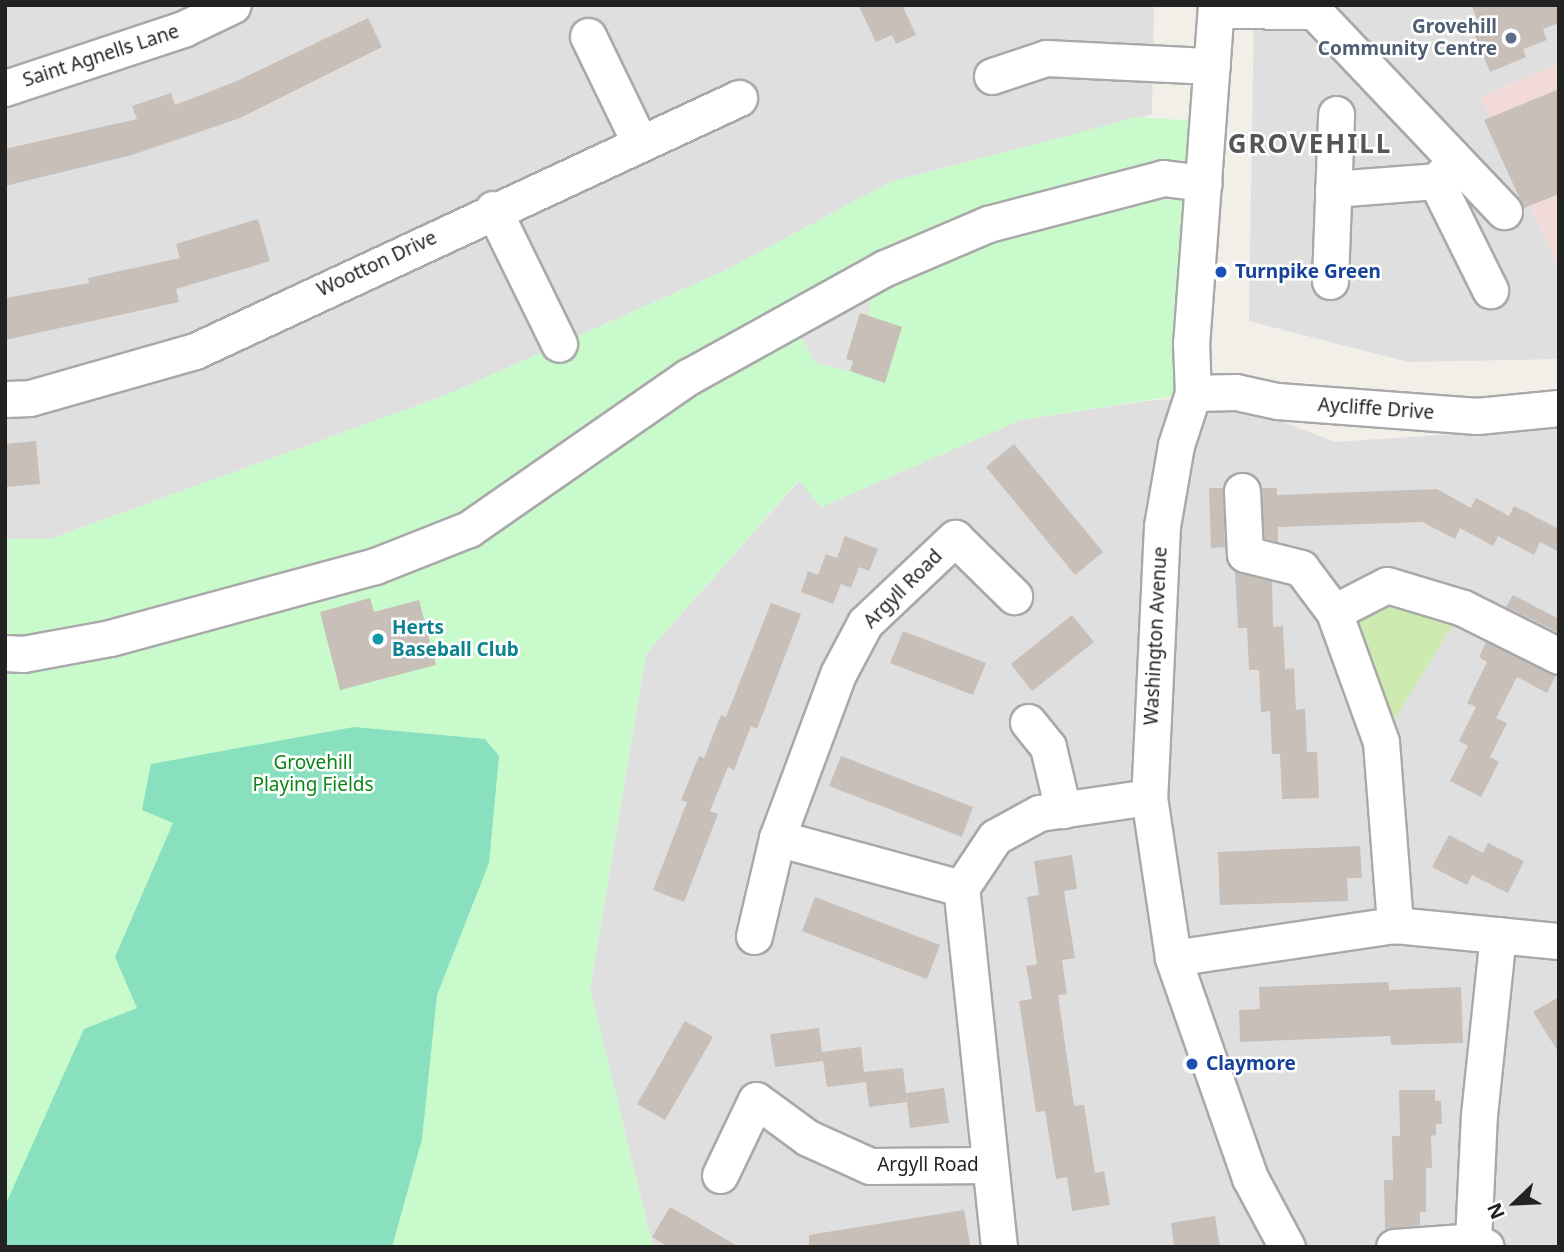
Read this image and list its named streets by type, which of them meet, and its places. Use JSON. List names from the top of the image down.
{
  "streets": {
    "street": [
      "Saint Agnells Lane",
      "Wootton Drive",
      "Aycliffe Drive",
      "Argyll Road",
      "Washington Avenue"
    ]
  },
  "crossings": [
    ["Aycliffe Drive", "Washington Avenue"]
  ],
  "districts": ["GROVEHILL"],
  "parks": ["Grovehill Playing Fields"],
  "places": [
    "Grovehill Community Centre",
    "Turnpike Green",
    "Herts Baseball Club",
    "Claymore"
  ],
  "north": "bottom left"
}
